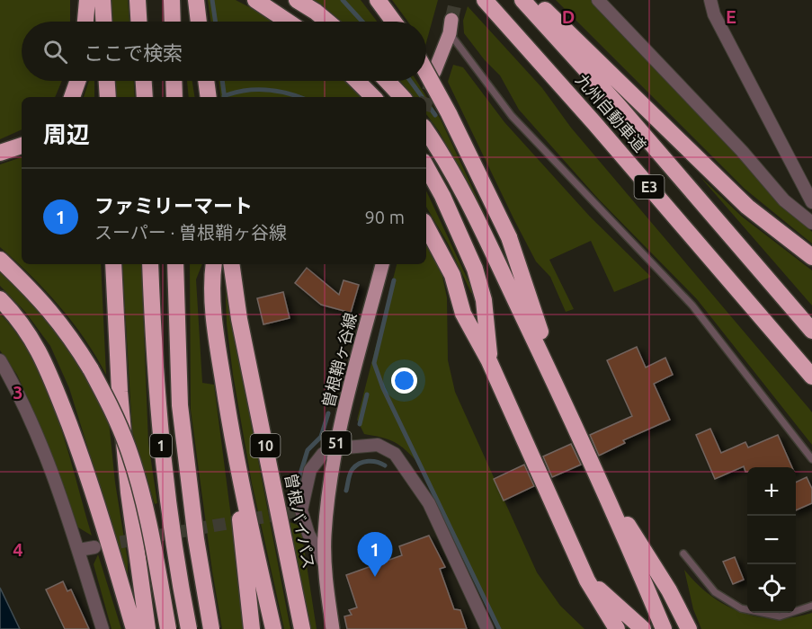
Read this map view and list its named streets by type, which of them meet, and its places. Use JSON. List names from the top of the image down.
{
  "streets": {
    "highway": [
      "九州自動車道",
      "E3",
      "1",
      "10",
      "曽根バイパス"
    ],
    "main road": ["曽根鞘ヶ谷線", "51"]
  },
  "page": {
    "search": "ここで検索",
    "heading": "周辺",
    "list": [
      {
        "mark": "1",
        "name": "ファミリーマート",
        "note": "スーパー · 曽根鞘ヶ谷線",
        "value": "90 m"
      }
    ],
    "map_buttons": ["+", "−"],
    "pins": "1"
  },
  "grid": {
    "columns": ["D", "E"],
    "rows": ["3", "4"]
  }
}
